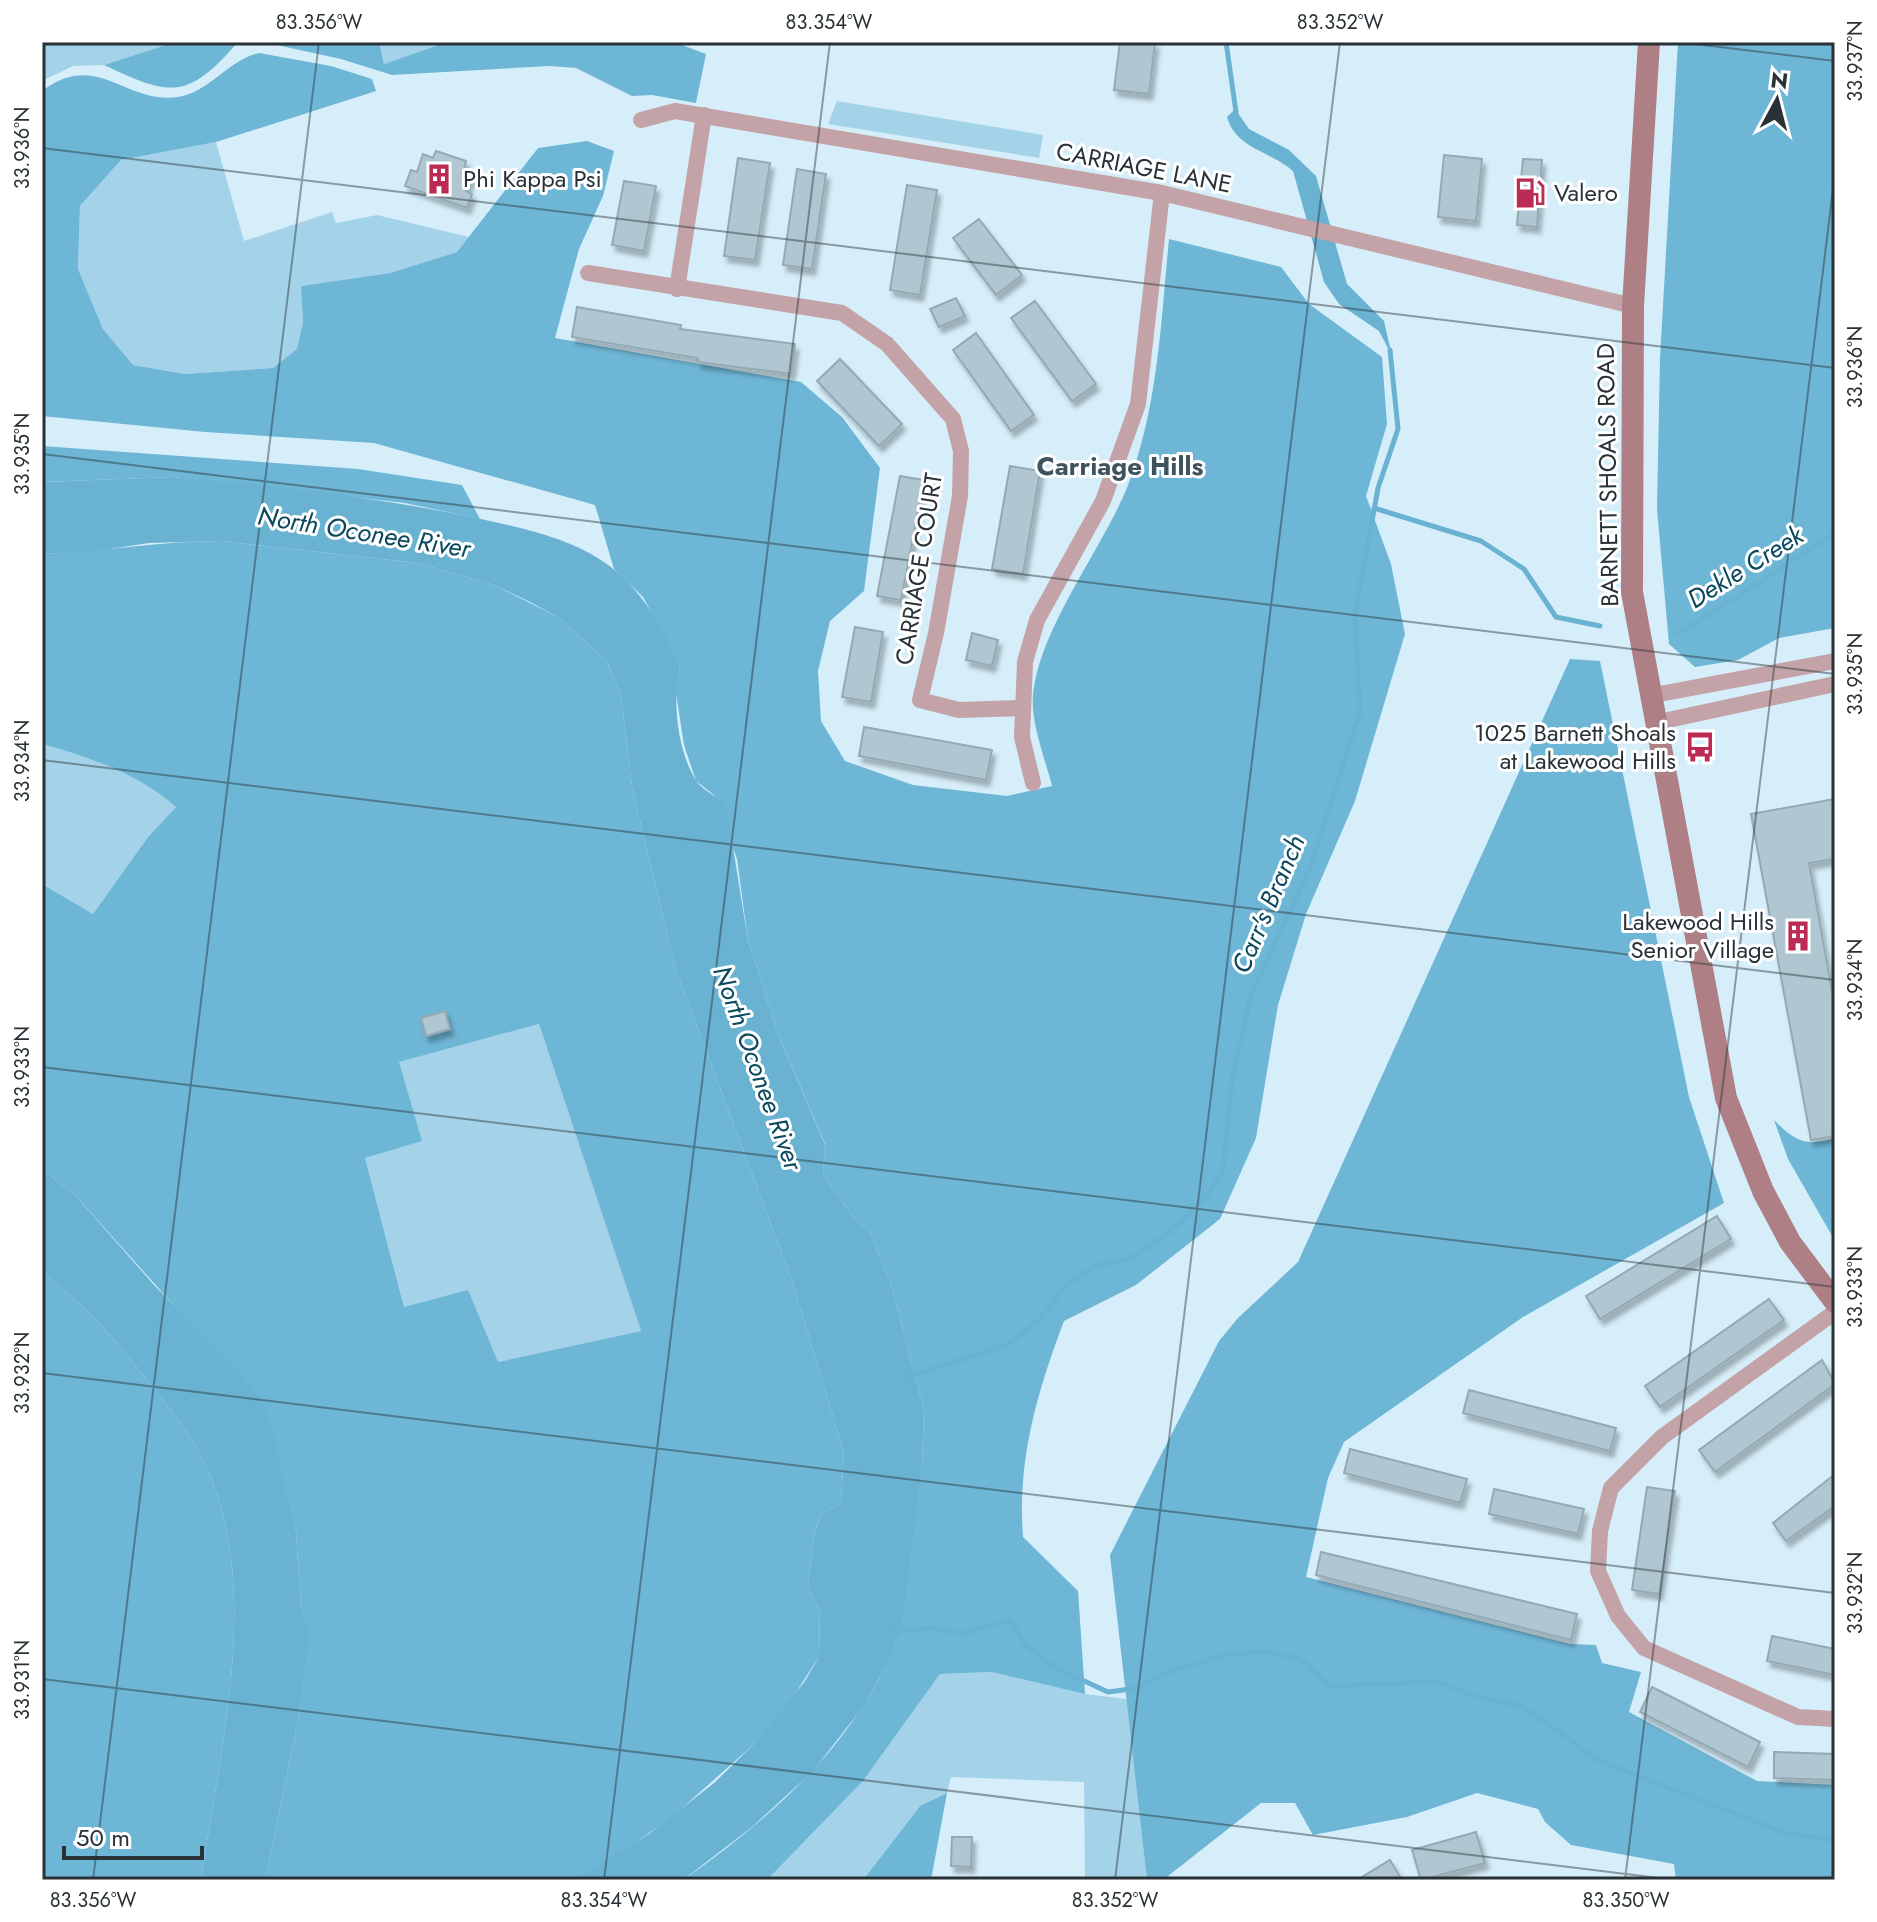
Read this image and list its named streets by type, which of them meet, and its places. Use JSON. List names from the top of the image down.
{
  "streets": {
    "main road": ["BARNETT SHOALS ROAD"],
    "street": ["CARRIAGE LANE", "CARRIAGE COURT"]
  },
  "crossings": [
    ["CARRIAGE LANE", "BARNETT SHOALS ROAD"]
  ],
  "districts": ["Carriage Hills"],
  "water": ["North Oconee River", "Dekle Creek", "Carr's Branch"],
  "places": {
    "building": ["Phi Kappa Psi", "Lakewood Hills Senior Village"],
    "fuel station": ["Valero"],
    "bus stop": ["1025 Barnett Shoals at Lakewood Hills"]
  },
  "scale_bar": "50 m",
  "north": "top",
  "coordinates": [
    "83.356°W",
    "83.354°W",
    "83.352°W",
    "33.937°N",
    "33.936°N",
    "33.935°N",
    "33.934°N",
    "33.933°N",
    "33.932°N",
    "33.931°N",
    "83.350°W"
  ]
}
